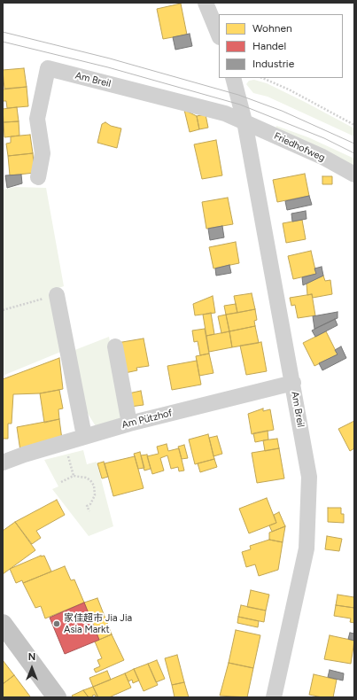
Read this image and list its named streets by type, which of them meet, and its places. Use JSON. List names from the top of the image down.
{
  "streets": {
    "street": ["Am Breil", "Friedhofweg", "Am Pützhof"]
  },
  "crossings": [
    ["Am Breil", "Friedhofweg"],
    ["Am Breil", "Am Pützhof"]
  ],
  "places": ["家佳超市 Jia Jia Asia Markt"],
  "legend": ["Wohnen", "Handel", "Industrie"],
  "north": "top"
}
